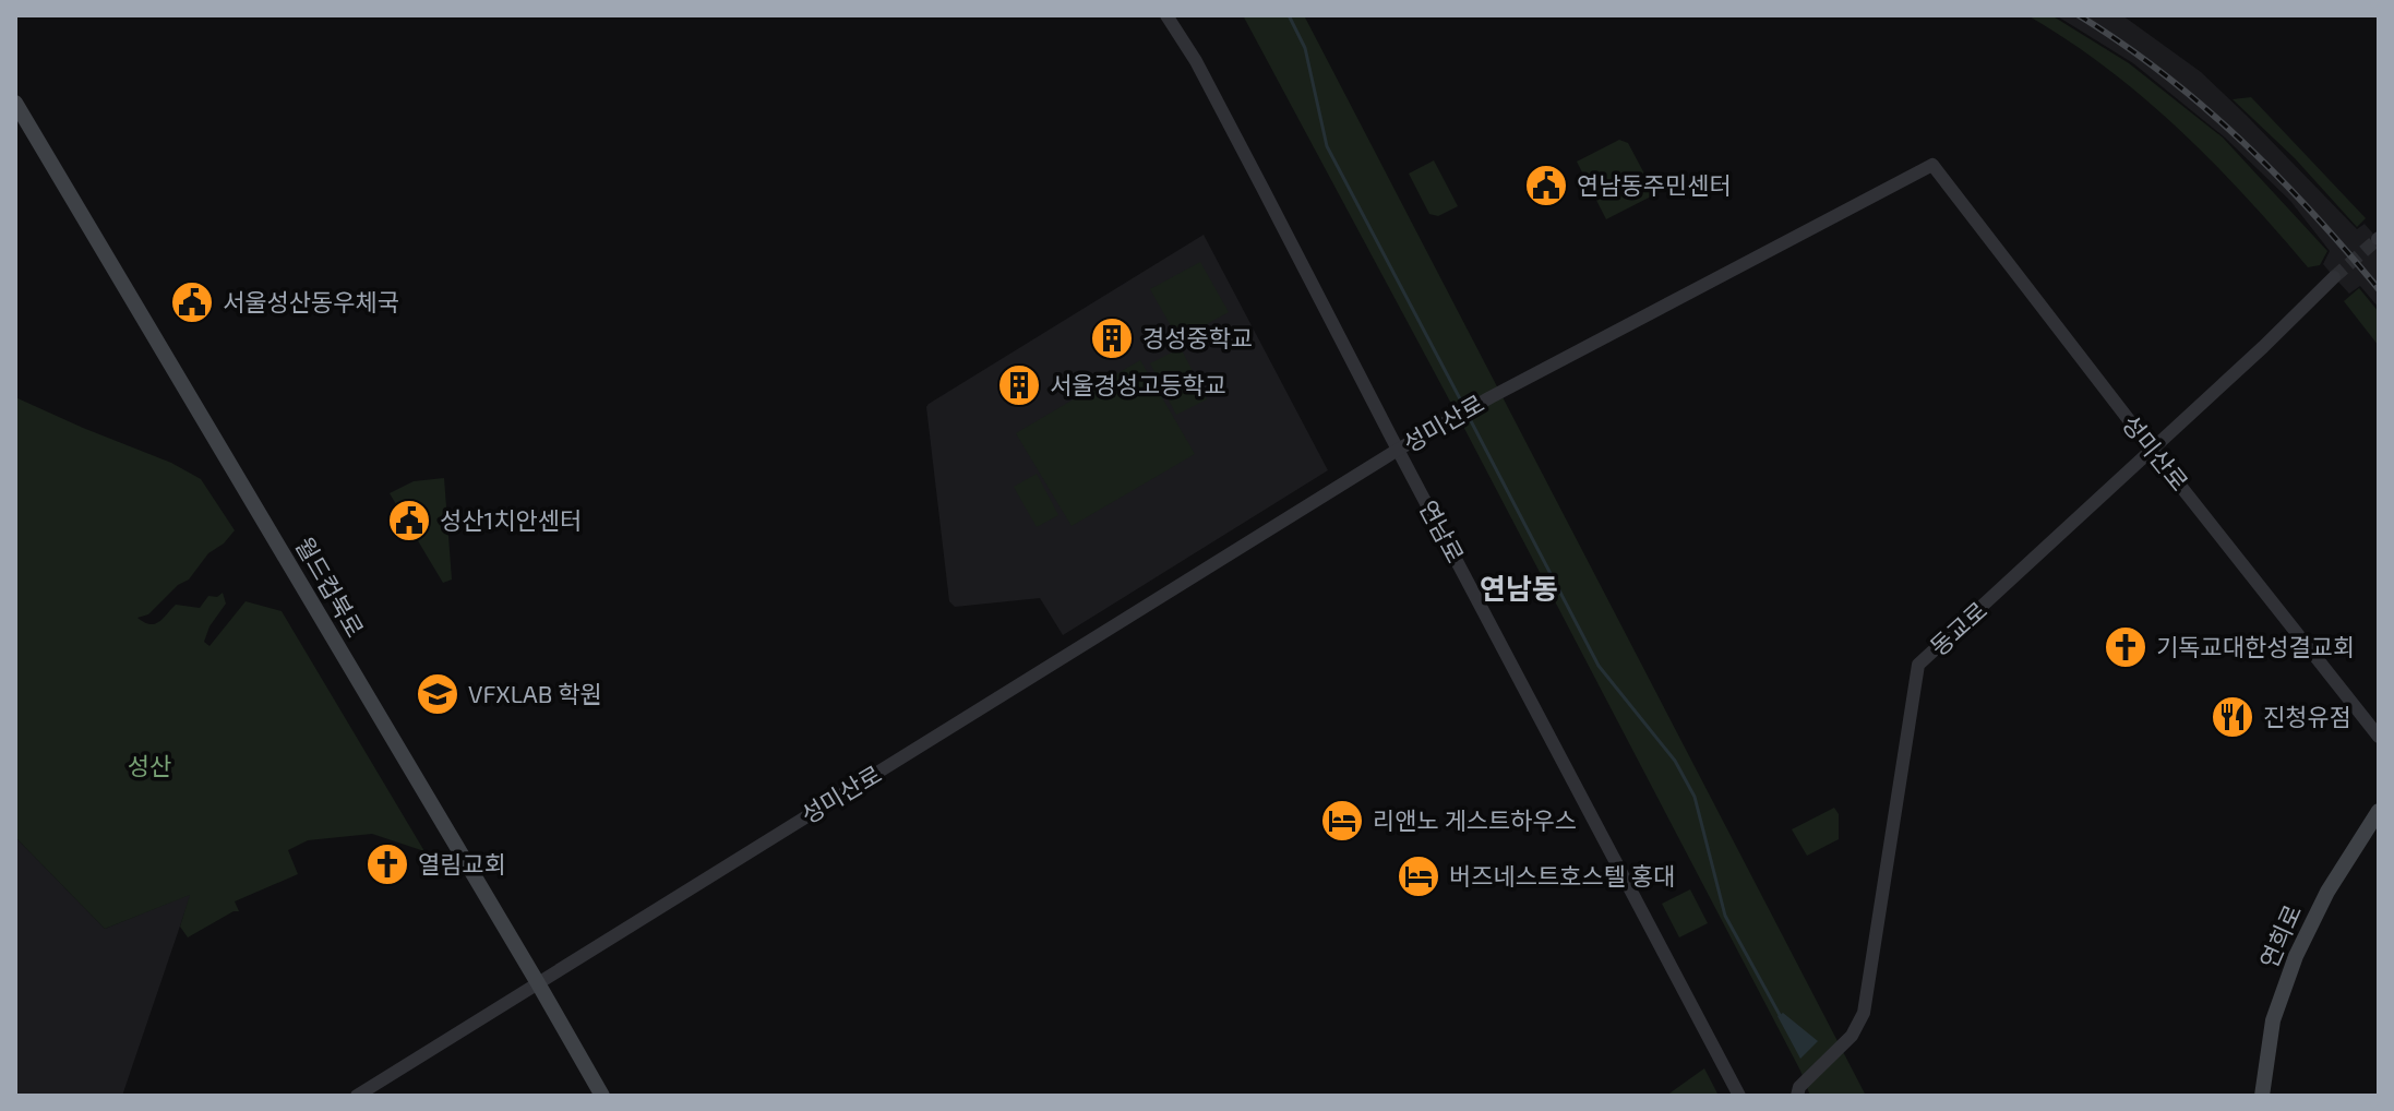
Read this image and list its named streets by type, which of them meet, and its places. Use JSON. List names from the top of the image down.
{
  "streets": {
    "main road": ["월드컵북로", "연희로"],
    "street": ["성미산로", "연남로", "동교로"]
  },
  "crossings": [
    ["성미산로", "연남로"],
    ["성미산로", "월드컵북로"],
    ["성미산로", "동교로"]
  ],
  "districts": ["연남동"],
  "parks": ["성산"],
  "places": {
    "public building": ["연남동주민센터", "서울성산동우체국", "성산1치안센터"],
    "building": ["경성중학교", "서울경성고등학교"],
    "church": ["기독교대한성결교회", "열림교회"],
    "school or university": ["VFXLAB 학원"],
    "restaurant": ["진청유점"],
    "hotel": ["리앤노 게스트하우스", "버즈네스트호스텔 홍대"]
  }
}
